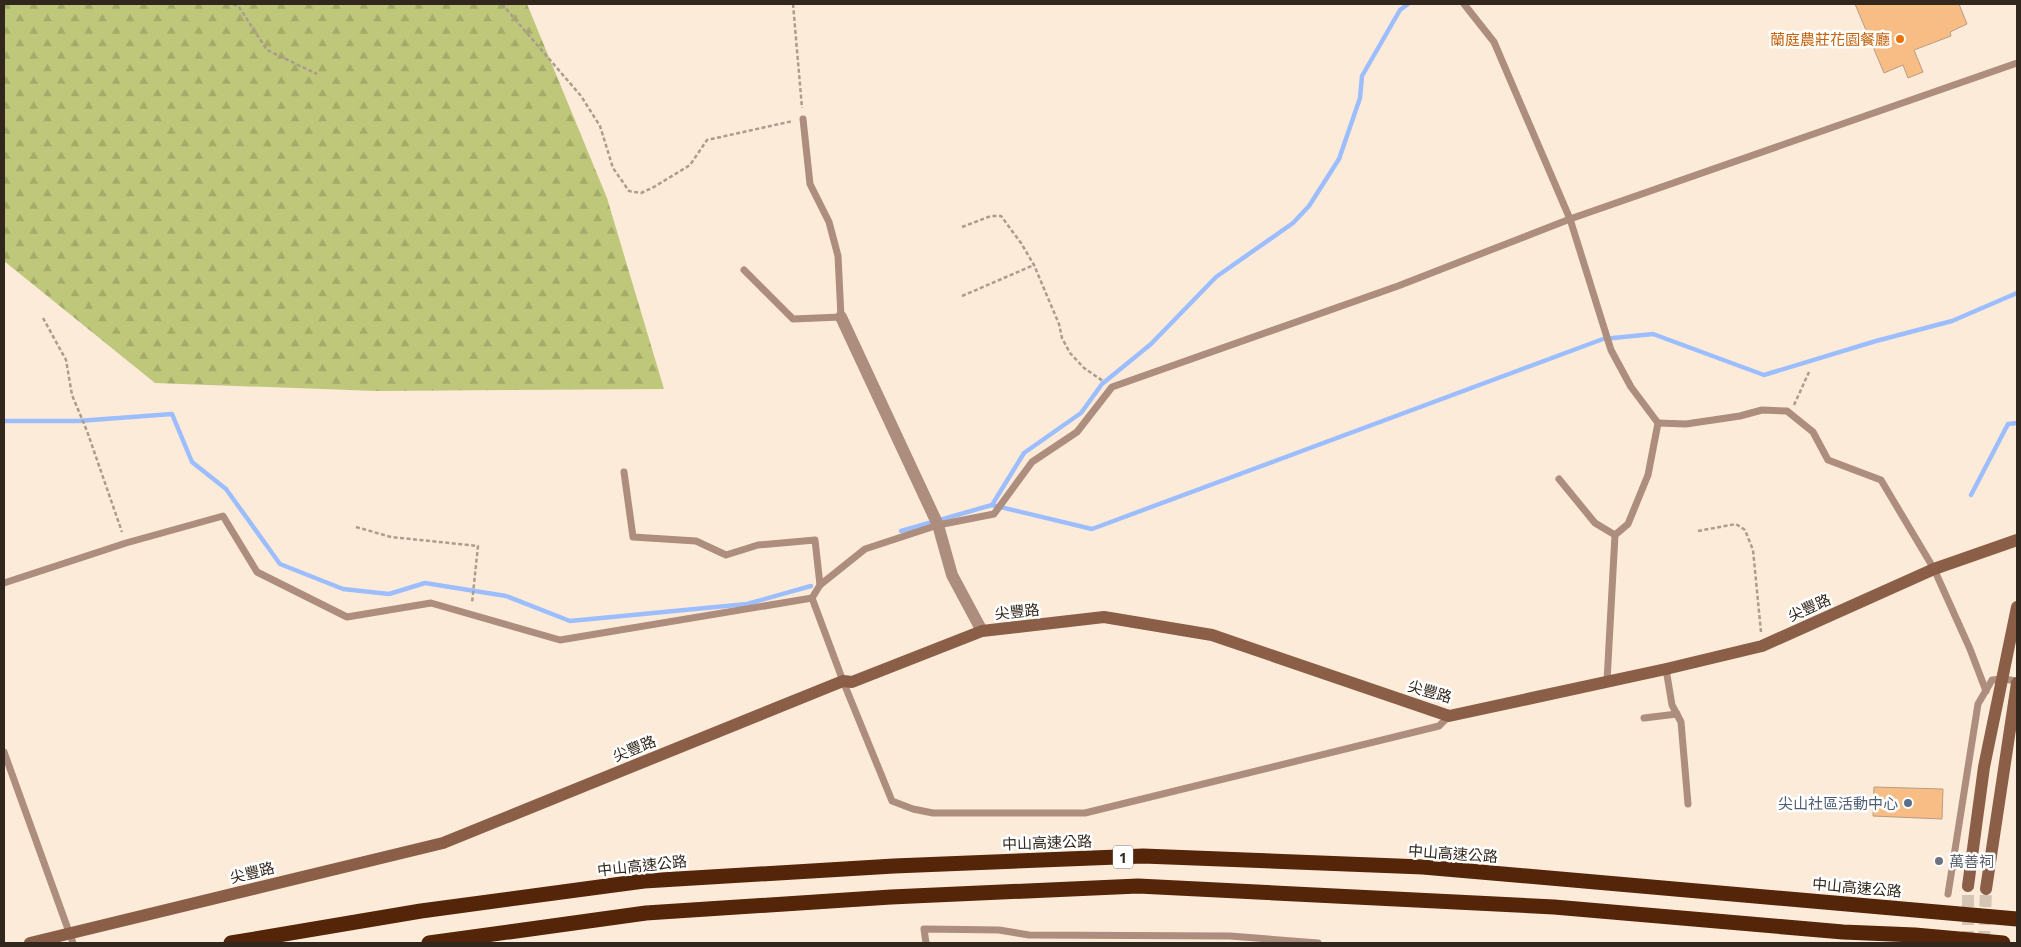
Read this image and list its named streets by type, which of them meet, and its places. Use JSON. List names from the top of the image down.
{
  "streets": {
    "highway": ["中山高速公路", "1"],
    "street": ["尖豐路"]
  },
  "places": ["蘭庭農莊花園餐廳", "尖山社區活動中心", "萬善祠"]
}
